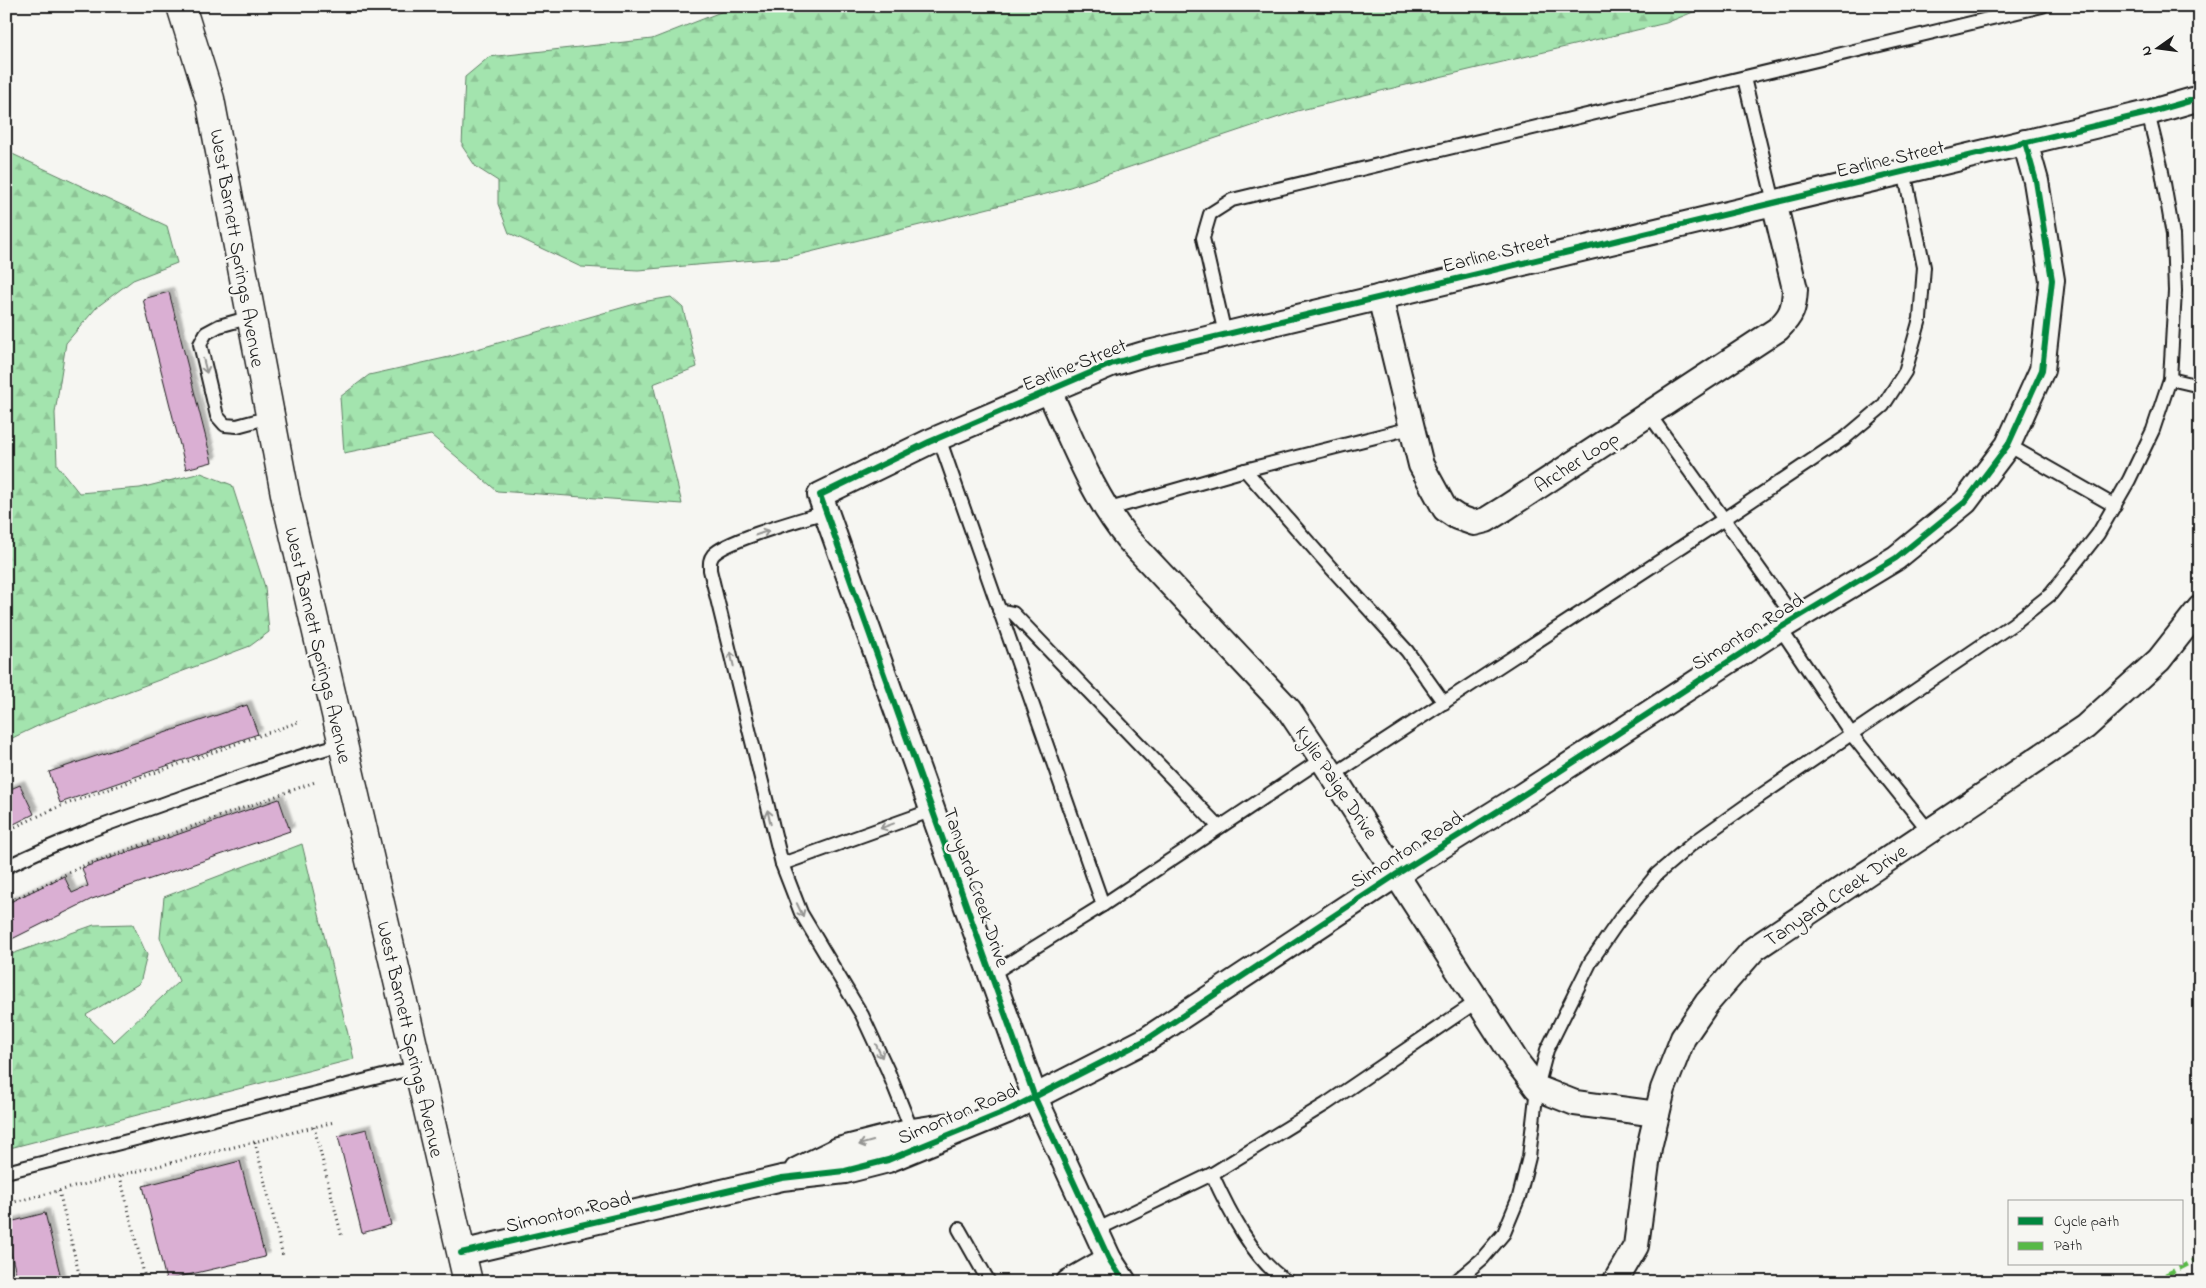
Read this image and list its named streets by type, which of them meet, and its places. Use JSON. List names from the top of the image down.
{
  "streets": {
    "street": [
      "Earline Street",
      "West Barnett Springs Avenue",
      "Archer Loop",
      "Simonton Road",
      "Kylie Paige Drive",
      "Tanyard Creek Drive"
    ]
  },
  "crossings": [
    ["Earline Street", "Archer Loop"],
    ["Earline Street", "Simonton Road"],
    ["Earline Street", "Kylie Paige Drive"],
    ["Earline Street", "Tanyard Creek Drive"],
    ["West Barnett Springs Avenue", "Simonton Road"],
    ["Simonton Road", "Kylie Paige Drive"],
    ["Simonton Road", "Tanyard Creek Drive"]
  ],
  "legend": ["Cycle path", "Path"],
  "north": "left"
}
